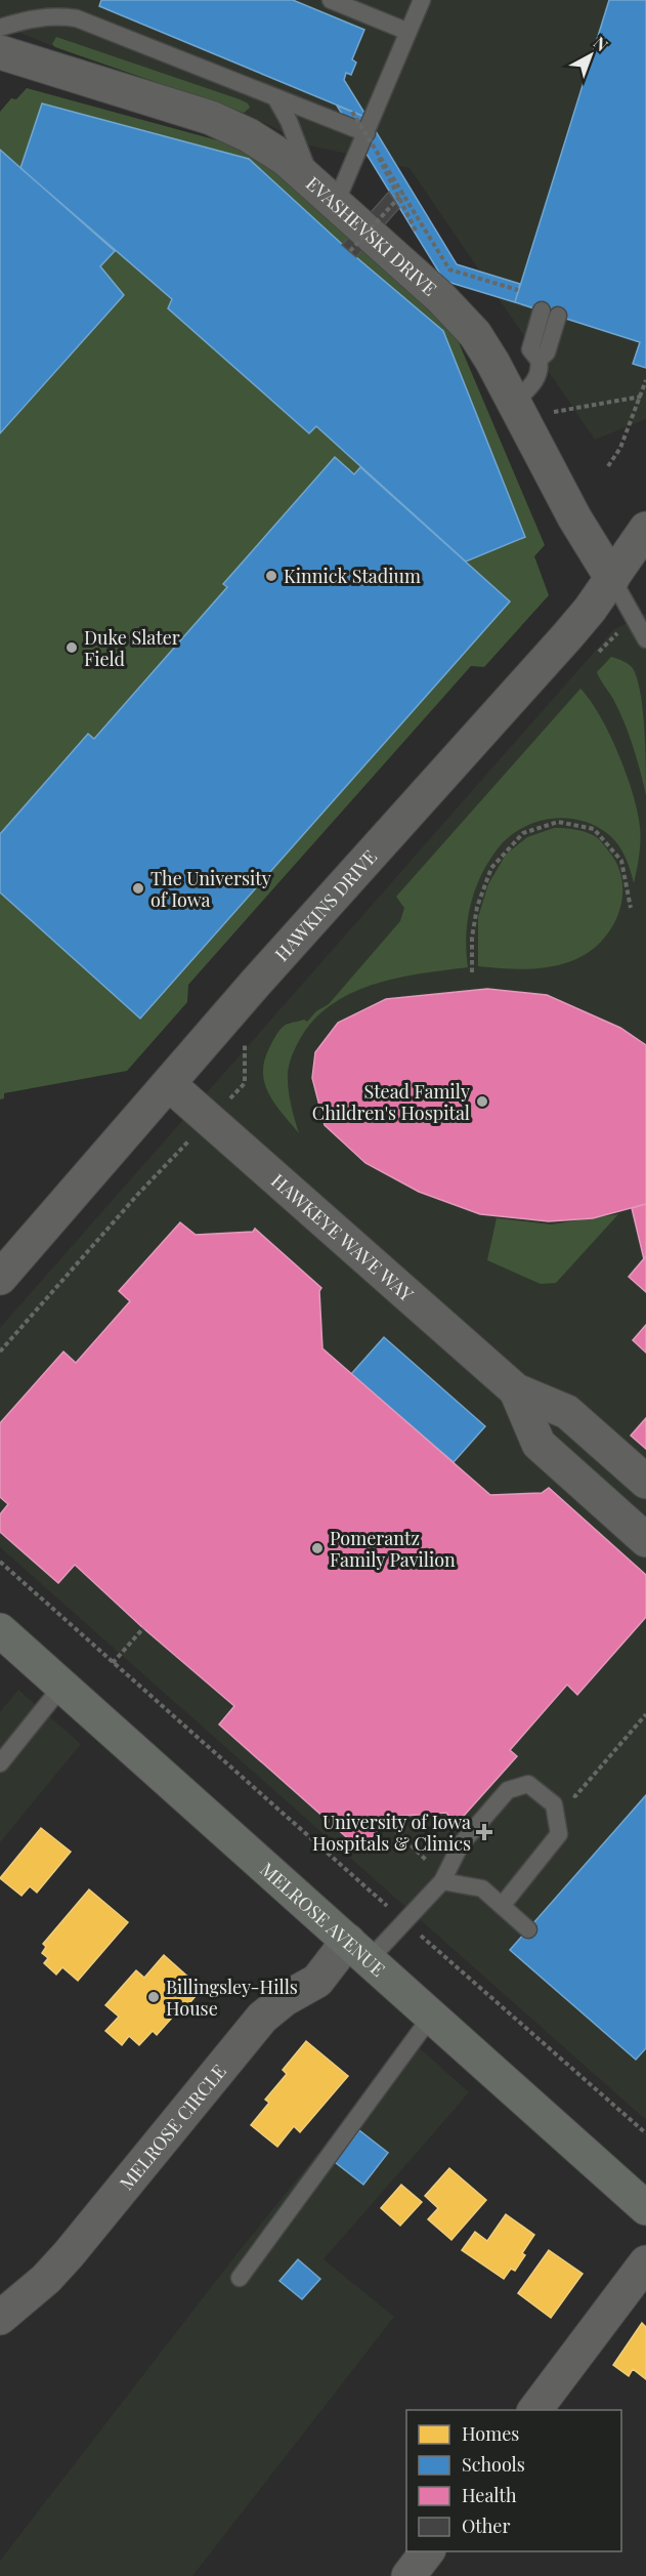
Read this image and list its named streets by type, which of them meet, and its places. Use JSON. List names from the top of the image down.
{
  "streets": {
    "main road": ["MELROSE AVENUE"],
    "street": [
      "EVASHEVSKI DRIVE",
      "HAWKINS DRIVE",
      "HAWKEYE WAVE WAY",
      "MELROSE CIRCLE"
    ]
  },
  "crossings": [
    ["EVASHEVSKI DRIVE", "HAWKINS DRIVE"],
    ["HAWKINS DRIVE", "HAWKEYE WAVE WAY"],
    ["MELROSE AVENUE", "MELROSE CIRCLE"]
  ],
  "places": {
    "other": [
      "Kinnick Stadium",
      "Duke Slater Field",
      "The University of Iowa",
      "Stead Family Children's Hospital",
      "Pomerantz Family Pavilion",
      "Billingsley-Hills House"
    ],
    "health": ["University of Iowa Hospitals & Clinics"]
  },
  "legend": [
    "Homes",
    "Schools",
    "Health",
    "Other"
  ],
  "north": "top right"
}
